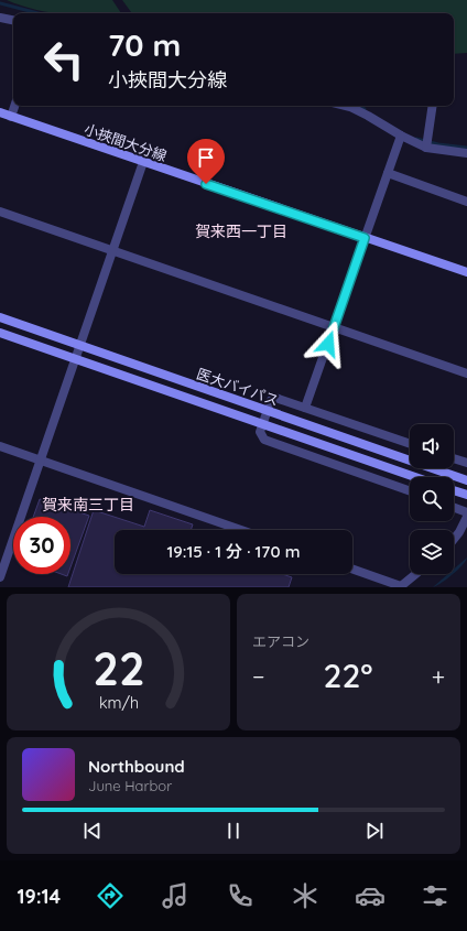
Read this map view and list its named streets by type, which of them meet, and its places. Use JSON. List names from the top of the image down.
{
  "streets": {
    "main road": ["小挾間大分線", "医大バイパス"]
  },
  "districts": ["賀来西一丁目", "賀来南三丁目"],
  "page": {
    "turn": ["70 m", "小挾間大分線"],
    "limit": "30",
    "trip": "19:15 · 1 分 · 170 m",
    "tile": "エアコン",
    "heat": ["−", "22°", "+"],
    "song": ["Northbound", "June Harbor"],
    "tabs": "19:14",
    "gauge": ["22", "km/h"]
  }
}
